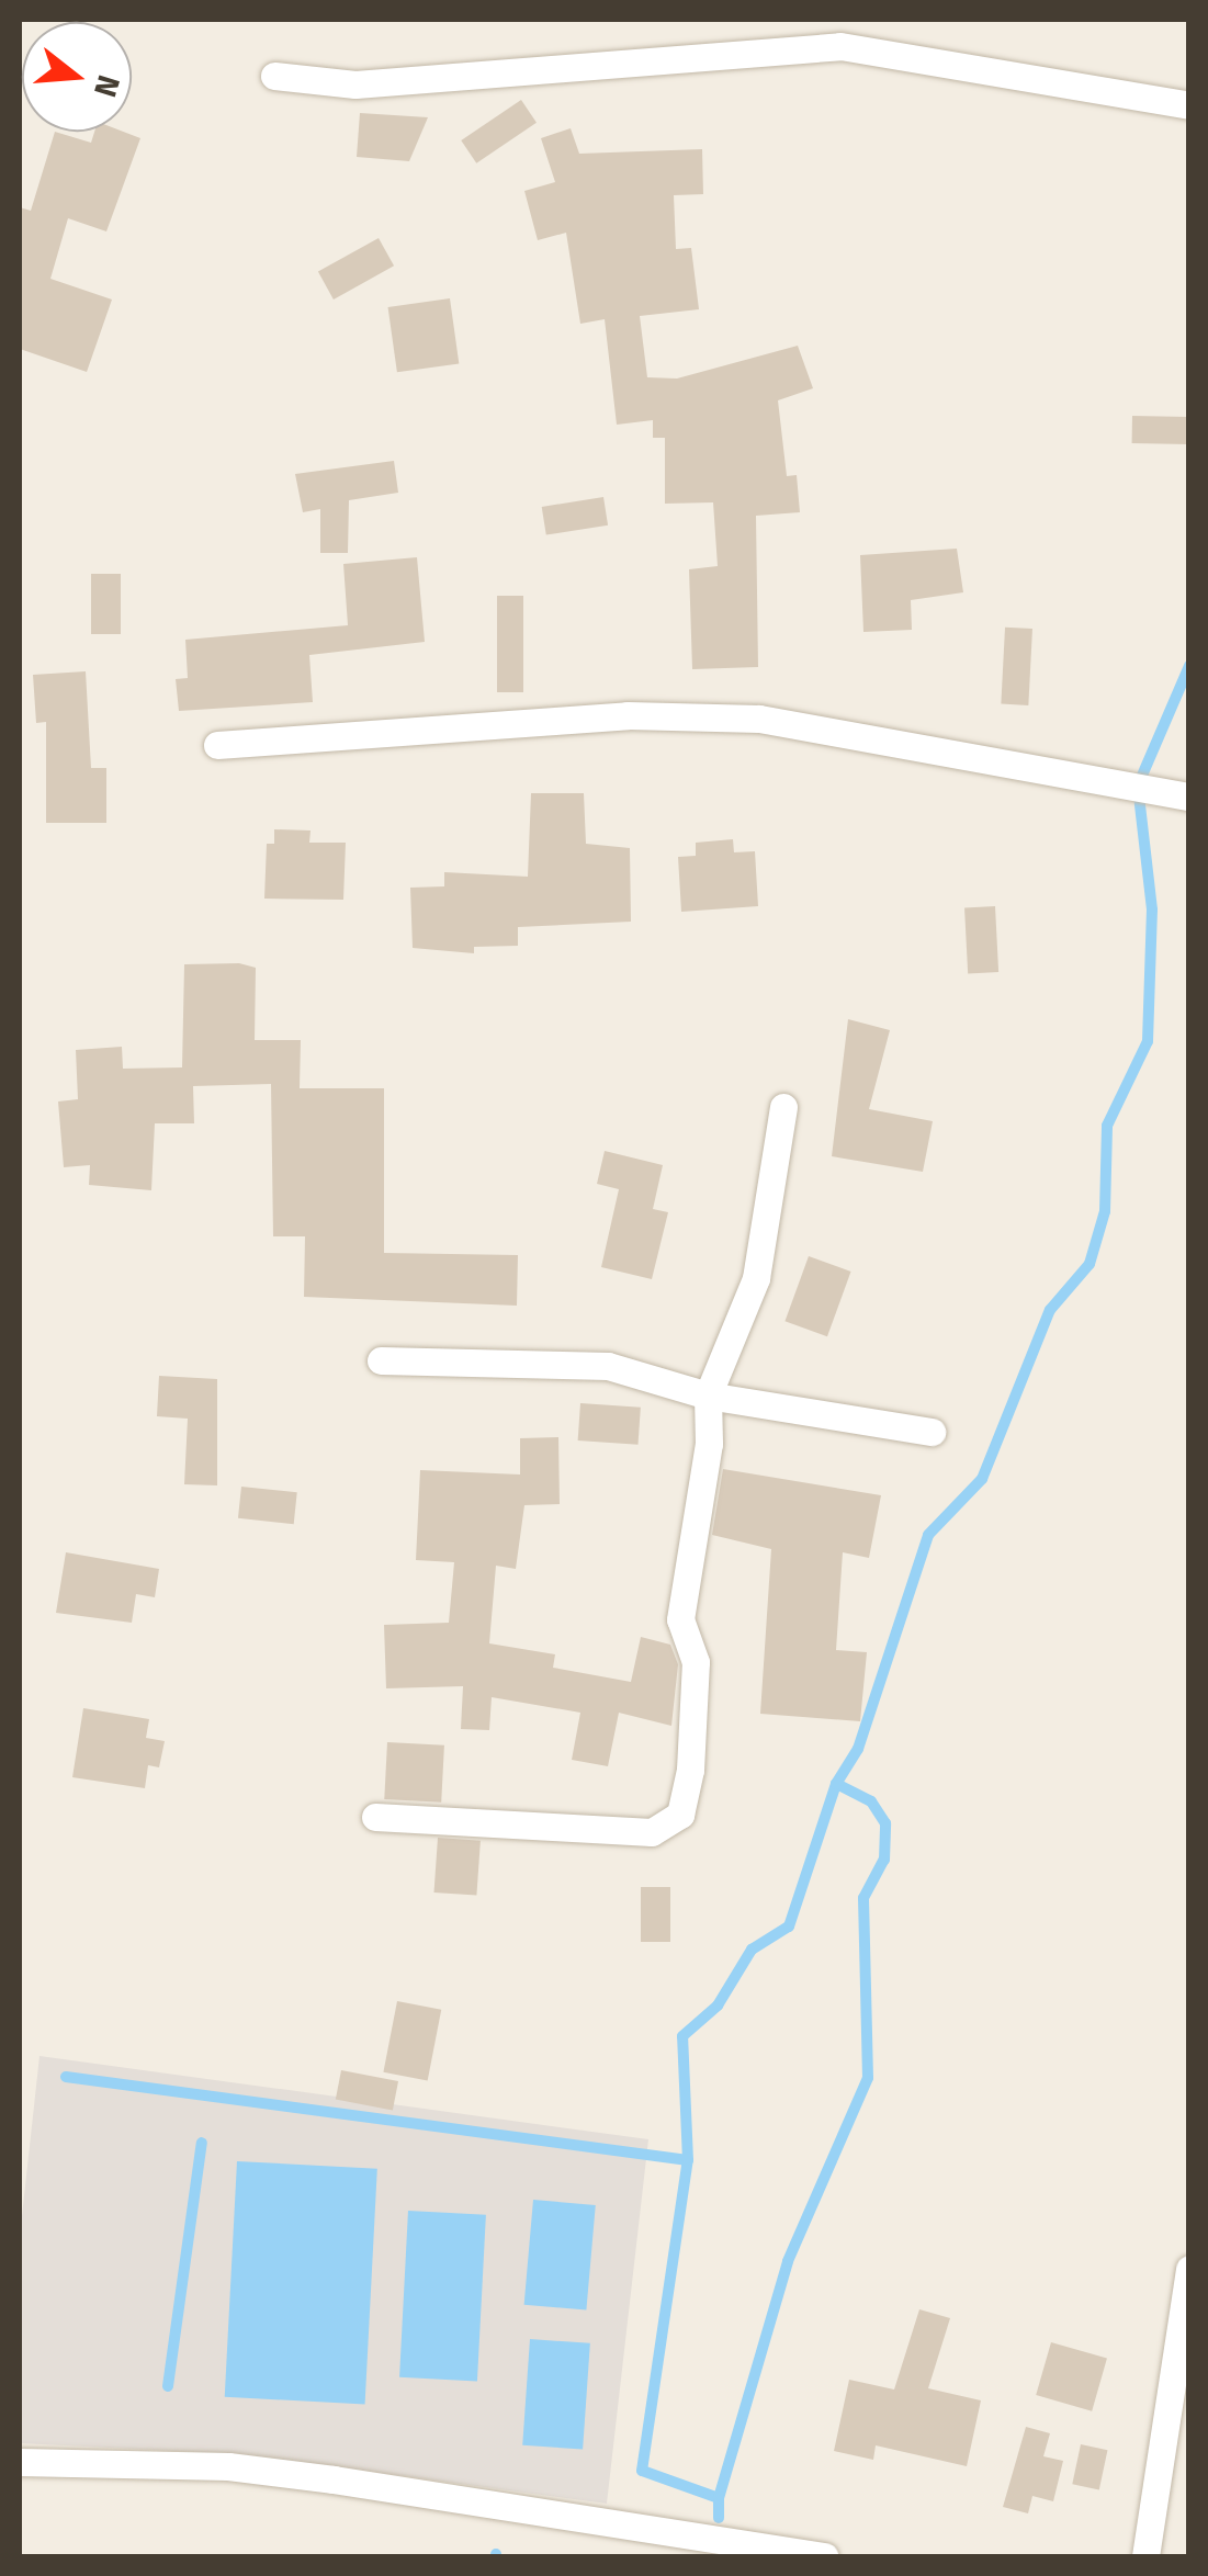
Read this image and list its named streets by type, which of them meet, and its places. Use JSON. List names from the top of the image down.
{
  "north": "right"
}
